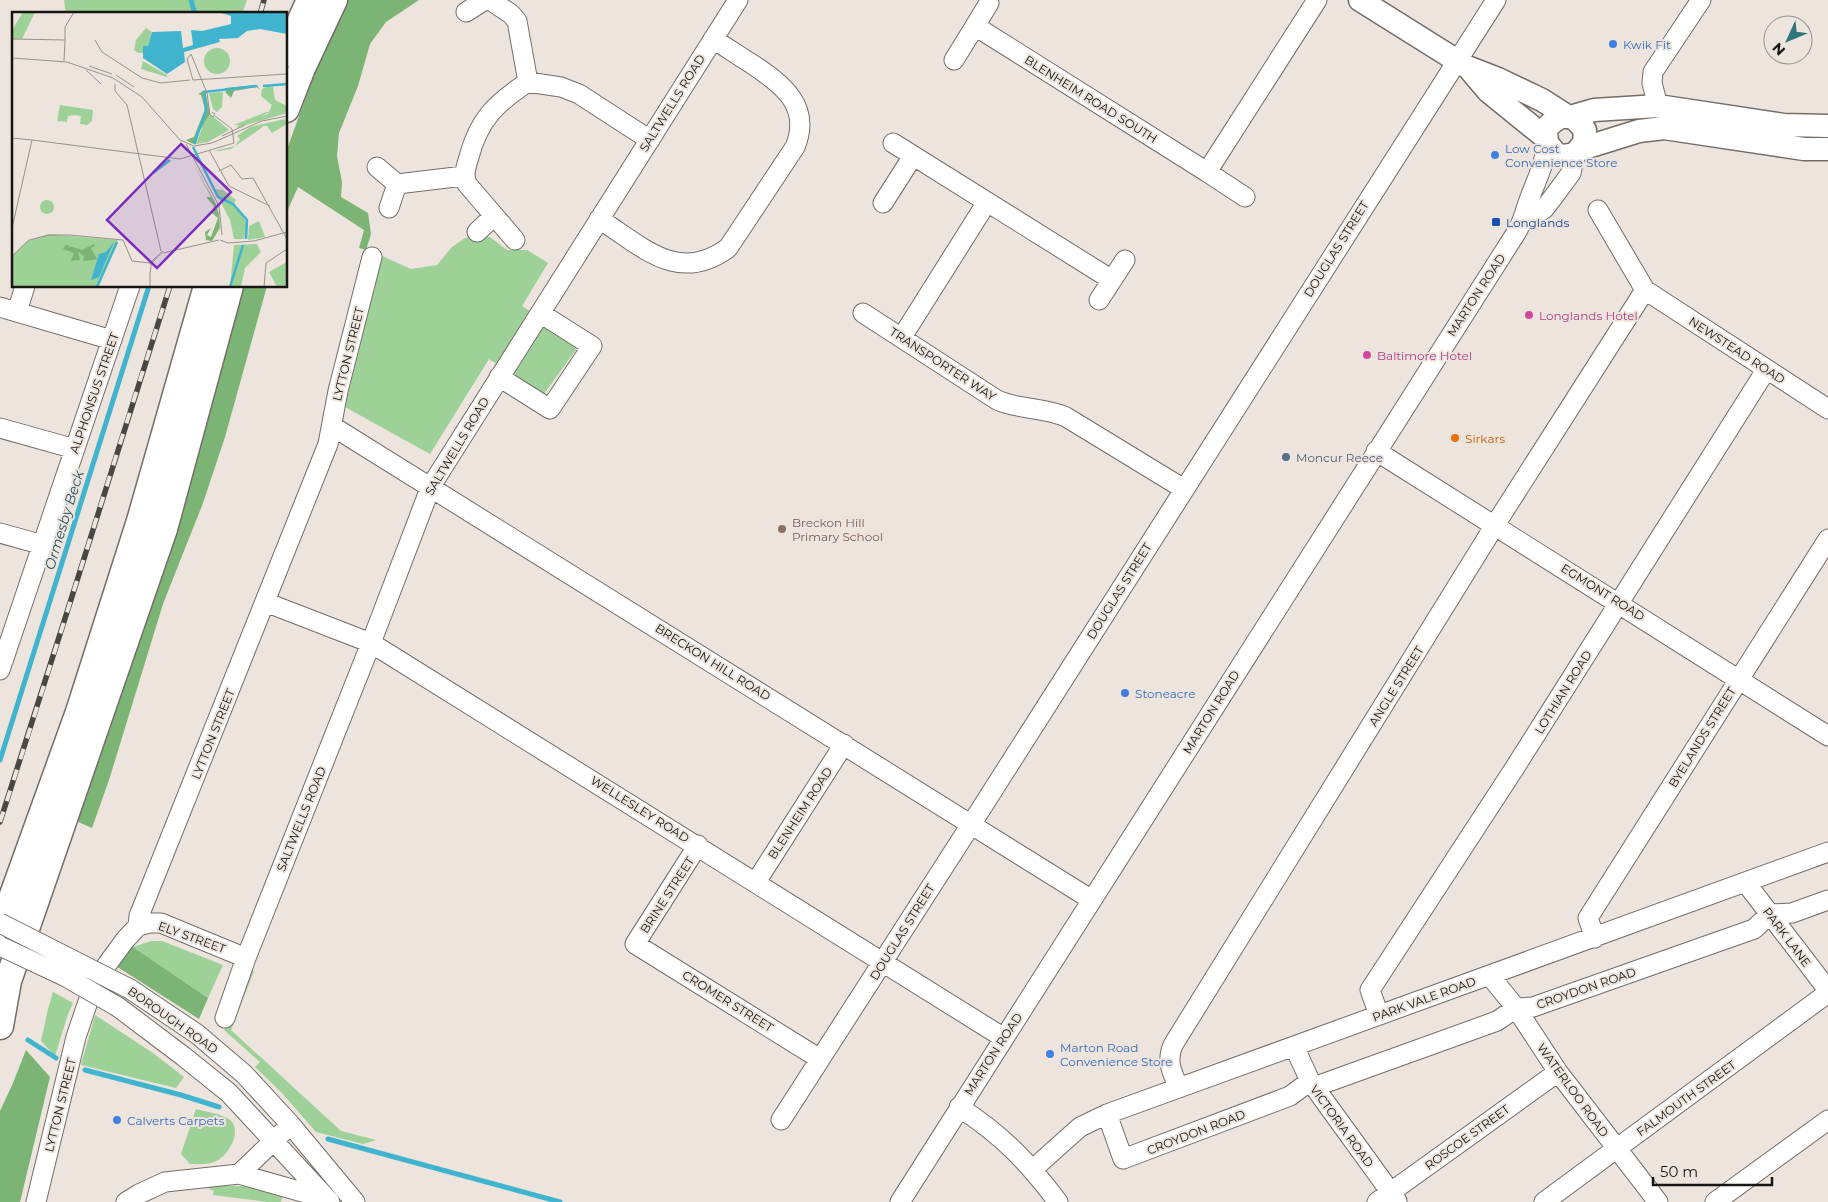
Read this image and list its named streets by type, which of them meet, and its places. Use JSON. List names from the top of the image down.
{
  "streets": {
    "main road": ["MARTON ROAD"],
    "street": [
      "BLENHEIM ROAD SOUTH",
      "SALTWELLS ROAD",
      "DOUGLAS STREET",
      "NEWSTEAD ROAD",
      "LYTTON STREET",
      "TRANSPORTER WAY",
      "ALPHONSUS STREET",
      "EGMONT ROAD",
      "BRECKON HILL ROAD",
      "ANGLE STREET",
      "LOTHIAN ROAD",
      "BYELANDS STREET",
      "WELLESLEY ROAD",
      "BLENHEIM ROAD",
      "BRINE STREET",
      "ELY STREET",
      "PARK LANE",
      "CROYDON ROAD",
      "PARK VALE ROAD",
      "CROMER STREET",
      "BOROUGH ROAD",
      "WATERLOO ROAD",
      "FALMOUTH STREET",
      "VICTORIA ROAD",
      "ROSCOE STREET"
    ]
  },
  "crossings": [
    ["SALTWELLS ROAD", "BRECKON HILL ROAD"],
    ["SALTWELLS ROAD", "WELLESLEY ROAD"],
    ["SALTWELLS ROAD", "ELY STREET"],
    ["DOUGLAS STREET", "TRANSPORTER WAY"],
    ["DOUGLAS STREET", "BRECKON HILL ROAD"],
    ["DOUGLAS STREET", "WELLESLEY ROAD"],
    ["DOUGLAS STREET", "CROMER STREET"],
    ["MARTON ROAD", "EGMONT ROAD"],
    ["MARTON ROAD", "BRECKON HILL ROAD"],
    ["MARTON ROAD", "WELLESLEY ROAD"],
    ["NEWSTEAD ROAD", "ANGLE STREET"],
    ["NEWSTEAD ROAD", "LOTHIAN ROAD"],
    ["LYTTON STREET", "BRECKON HILL ROAD"],
    ["LYTTON STREET", "WELLESLEY ROAD"],
    ["LYTTON STREET", "ELY STREET"],
    ["EGMONT ROAD", "ANGLE STREET"],
    ["EGMONT ROAD", "LOTHIAN ROAD"],
    ["EGMONT ROAD", "BYELANDS STREET"],
    ["BRECKON HILL ROAD", "BLENHEIM ROAD"],
    ["ANGLE STREET", "PARK VALE ROAD"],
    ["LOTHIAN ROAD", "PARK VALE ROAD"],
    ["BYELANDS STREET", "PARK VALE ROAD"],
    ["WELLESLEY ROAD", "BLENHEIM ROAD"],
    ["WELLESLEY ROAD", "BRINE STREET"],
    ["BRINE STREET", "CROMER STREET"],
    ["PARK LANE", "CROYDON ROAD"],
    ["PARK LANE", "PARK VALE ROAD"],
    ["PARK LANE", "FALMOUTH STREET"],
    ["CROYDON ROAD", "PARK VALE ROAD"],
    ["CROYDON ROAD", "WATERLOO ROAD"],
    ["CROYDON ROAD", "VICTORIA ROAD"],
    ["PARK VALE ROAD", "WATERLOO ROAD"],
    ["PARK VALE ROAD", "VICTORIA ROAD"],
    ["WATERLOO ROAD", "FALMOUTH STREET"],
    ["WATERLOO ROAD", "ROSCOE STREET"],
    ["VICTORIA ROAD", "ROSCOE STREET"]
  ],
  "water": ["Ormesby Beck"],
  "places": {
    "other": [
      "Kwik Fit",
      "Low Cost Convenience Store",
      "Longlands Hotel",
      "Baltimore Hotel",
      "Sirkars",
      "Moncur Reece",
      "Breckon Hill Primary School",
      "Stoneacre",
      "Marton Road Convenience Store",
      "Calverts Carpets"
    ],
    "transit": ["Longlands"]
  },
  "scale_bar": "50 m",
  "north": "bottom left"
}
